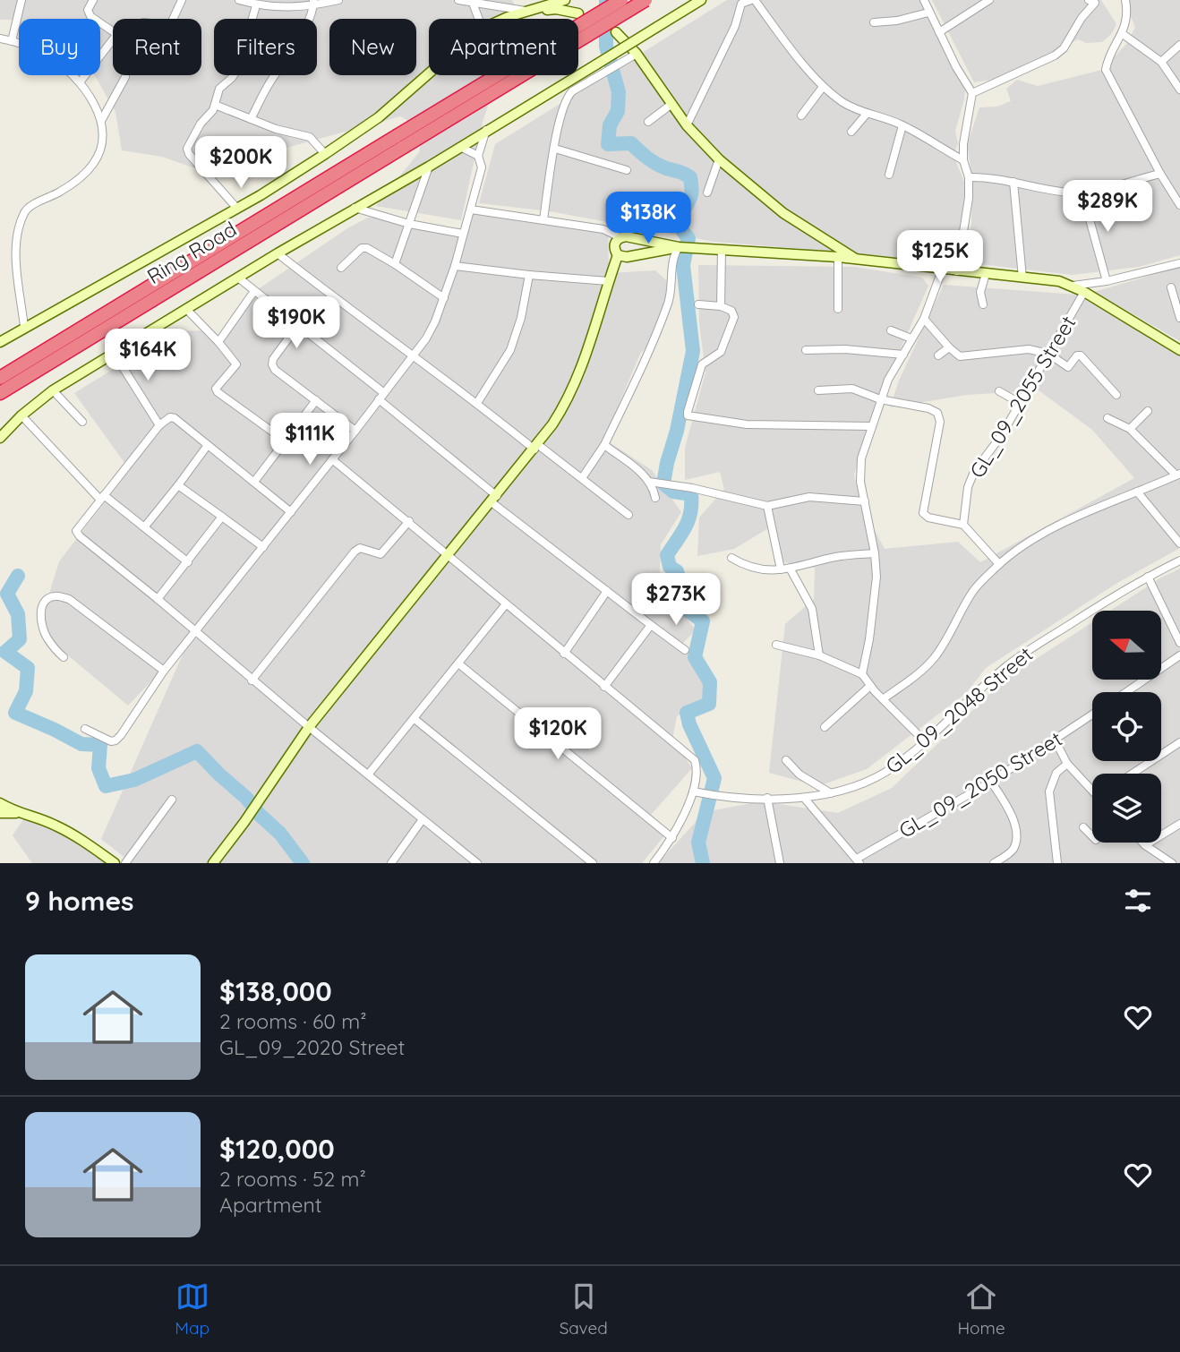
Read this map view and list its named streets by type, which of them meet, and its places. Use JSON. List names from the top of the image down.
{
  "streets": {
    "highway": ["Ring Road"],
    "street": ["GL_09_2055 Street", "GL_09_2048 Street", "GL_09_2050 Street"]
  },
  "north": "left",
  "page": {
    "chip": [
      "Buy",
      "Rent",
      "Filters",
      "New",
      "Apartment"
    ],
    "price": [
      "$200K",
      "$289K",
      "$138K",
      "$125K",
      "$190K",
      "$164K",
      "$111K",
      "$273K",
      "$120K"
    ],
    "heading": "9 homes",
    "list": [
      {
        "name": "$138,000",
        "note": "2 rooms · 60 m² · GL_09_2020 Street"
      },
      {
        "name": "$120,000",
        "note": "2 rooms · 52 m² · Apartment"
      }
    ],
    "tabs": ["Map", "Saved", "Home"]
  }
}
